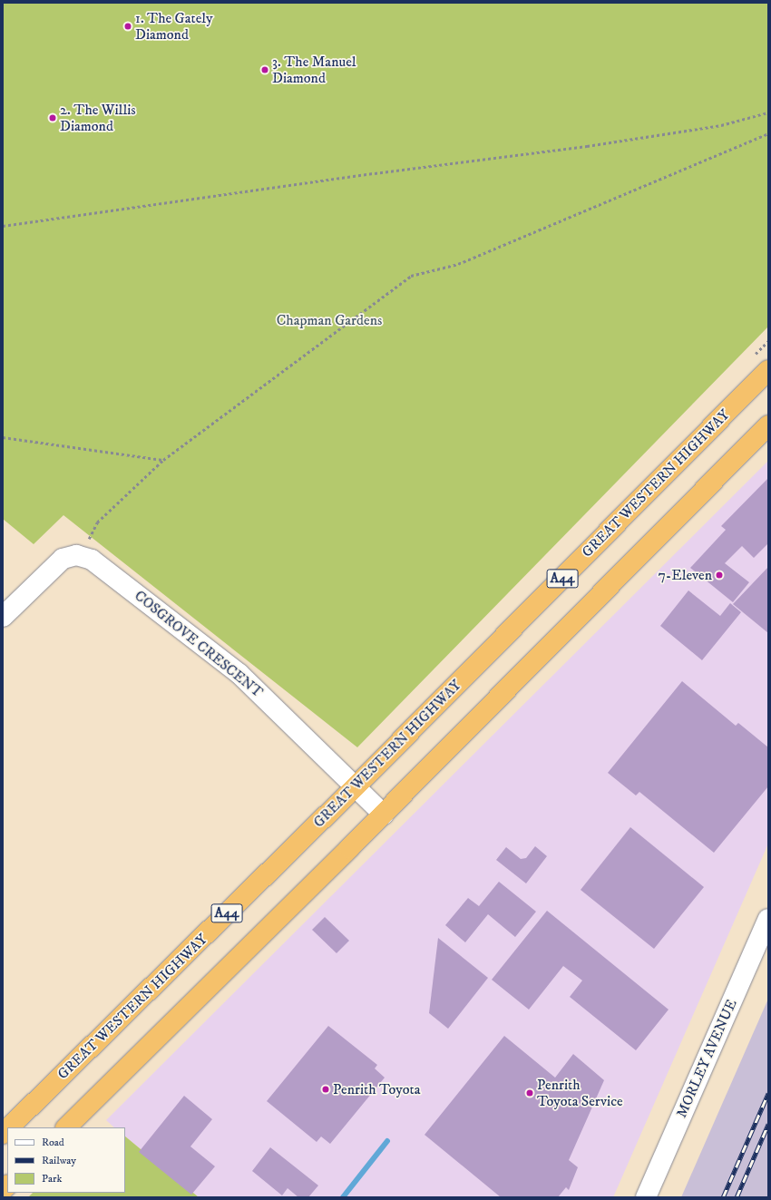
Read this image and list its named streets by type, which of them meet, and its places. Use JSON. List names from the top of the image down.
{
  "streets": {
    "highway": ["GREAT WESTERN HIGHWAY", "A44"],
    "street": ["COSGROVE CRESCENT", "MORLEY AVENUE"]
  },
  "crossings": [
    ["GREAT WESTERN HIGHWAY", "COSGROVE CRESCENT"],
    ["A44", "COSGROVE CRESCENT"]
  ],
  "parks": ["Chapman Gardens"],
  "places": [
    "1. The Gately Diamond",
    "3. The Manuel Diamond",
    "2. The Willis Diamond",
    "7-Eleven",
    "Penrith Toyota",
    "Penrith Toyota Service"
  ],
  "legend": ["Road", "Railway", "Park"]
}
